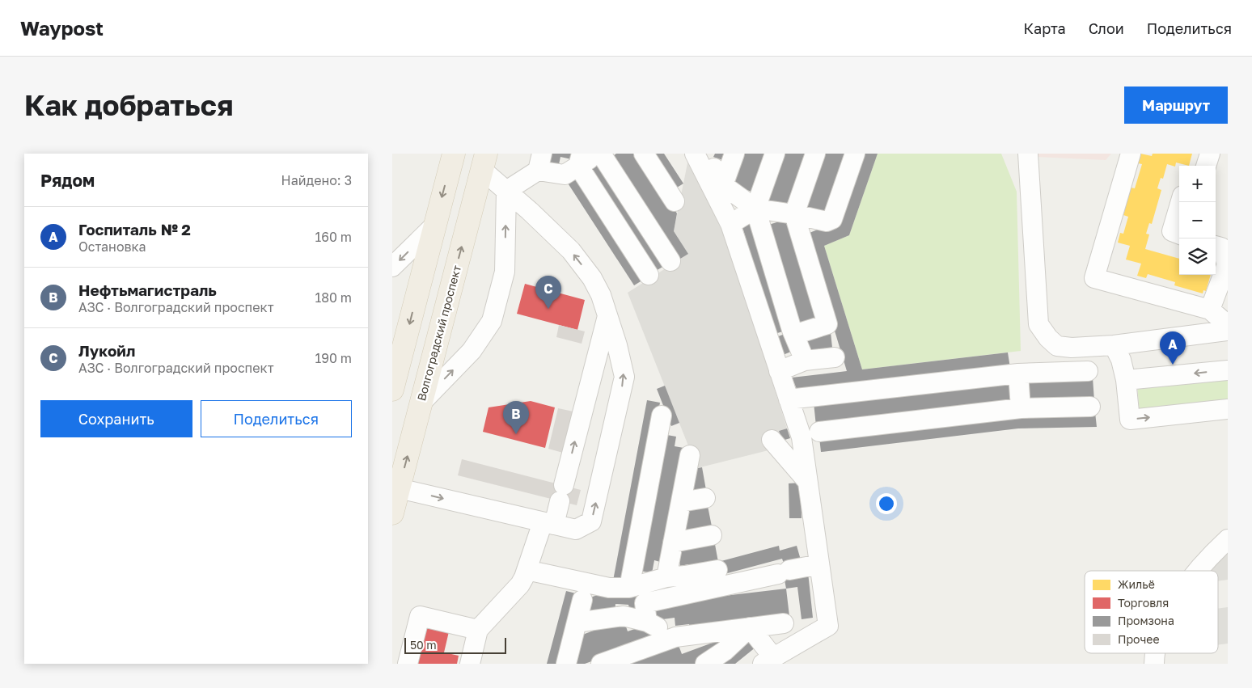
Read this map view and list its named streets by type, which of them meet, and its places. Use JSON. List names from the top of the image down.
{
  "streets": {
    "main road": ["Волгоградский проспект"]
  },
  "legend": [
    "Жильё",
    "Торговля",
    "Промзона",
    "Прочее"
  ],
  "scale_bar": "50 m",
  "page": {
    "header": "Waypost",
    "nav": ["Карта", "Слои", "Поделиться"],
    "buttons": [
      "Маршрут",
      ["Сохранить", "Поделиться"]
    ],
    "title": "Как добраться",
    "heading": ["Рядом", "Найдено: 3"],
    "map_buttons": ["+", "−"],
    "list": [
      {
        "mark": "A",
        "name": "Госпиталь № 2",
        "note": "Остановка",
        "value": "160 m"
      },
      {
        "mark": "B",
        "name": "Нефтьмагистраль",
        "note": "АЗС · Волгоградский проспект",
        "value": "180 m"
      },
      {
        "mark": "C",
        "name": "Лукойл",
        "note": "АЗС · Волгоградский проспект",
        "value": "190 m"
      }
    ],
    "pins": ["C", "A", "B"],
    "scale": "50 m"
  }
}
